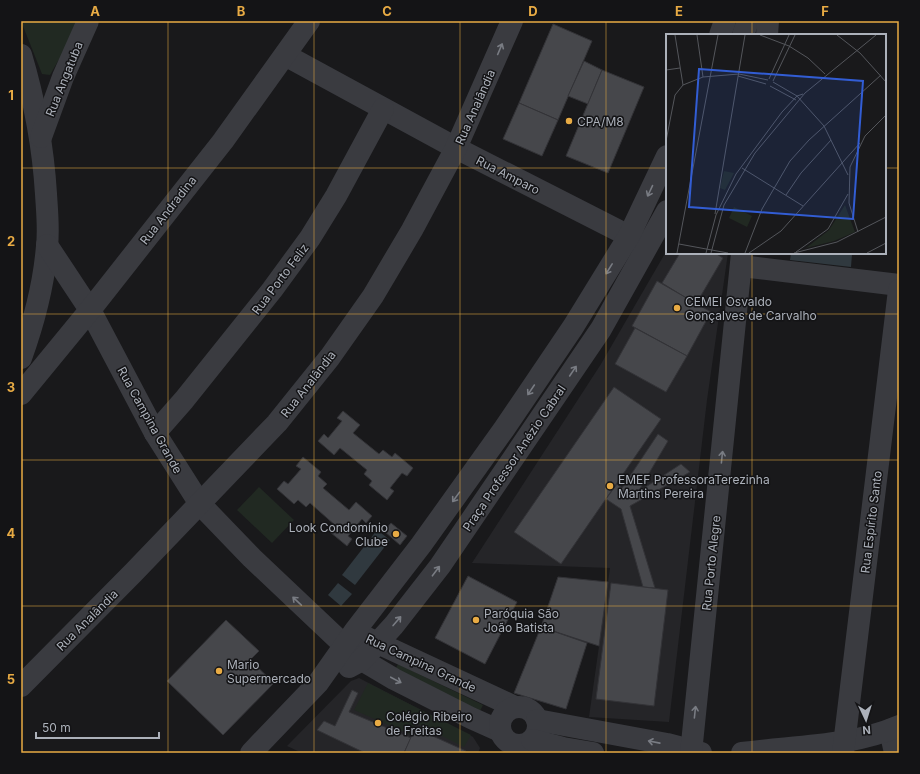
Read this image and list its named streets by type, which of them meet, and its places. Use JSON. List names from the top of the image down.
{
  "streets": {
    "street": [
      "Rua Angatuba",
      "Rua Analândia",
      "Rua Amparo",
      "Rua Andradina",
      "Rua Porto Feliz",
      "Rua Campina Grande",
      "Praça Professor Anézio Cabral",
      "Rua Espírito Santo",
      "Rua Porto Alegre"
    ]
  },
  "crossings": [
    ["Rua Analândia", "Rua Amparo"],
    ["Rua Analândia", "Rua Campina Grande"],
    ["Rua Amparo", "Rua Andradina"],
    ["Rua Amparo", "Rua Porto Feliz"],
    ["Rua Amparo", "Praça Professor Anézio Cabral"],
    ["Rua Andradina", "Rua Campina Grande"],
    ["Rua Porto Feliz", "Rua Campina Grande"],
    ["Rua Campina Grande", "Praça Professor Anézio Cabral"]
  ],
  "one_way": ["Rua Porto Alegre"],
  "places": [
    "CPA/M8",
    "CEMEI Osvaldo Gonçalves de Carvalho",
    "EMEF ProfessoraTerezinha Martins Pereira",
    "Look Condomínio Clube",
    "Paróquia São João Batista",
    "Mario Supermercado",
    "Colégio Ribeiro de Freitas"
  ],
  "scale_bar": "50 m",
  "north": "bottom",
  "grid": {
    "columns": [
      "A",
      "B",
      "C",
      "D",
      "E",
      "F"
    ],
    "rows": [
      "1",
      "2",
      "3",
      "4",
      "5"
    ]
  }
}
